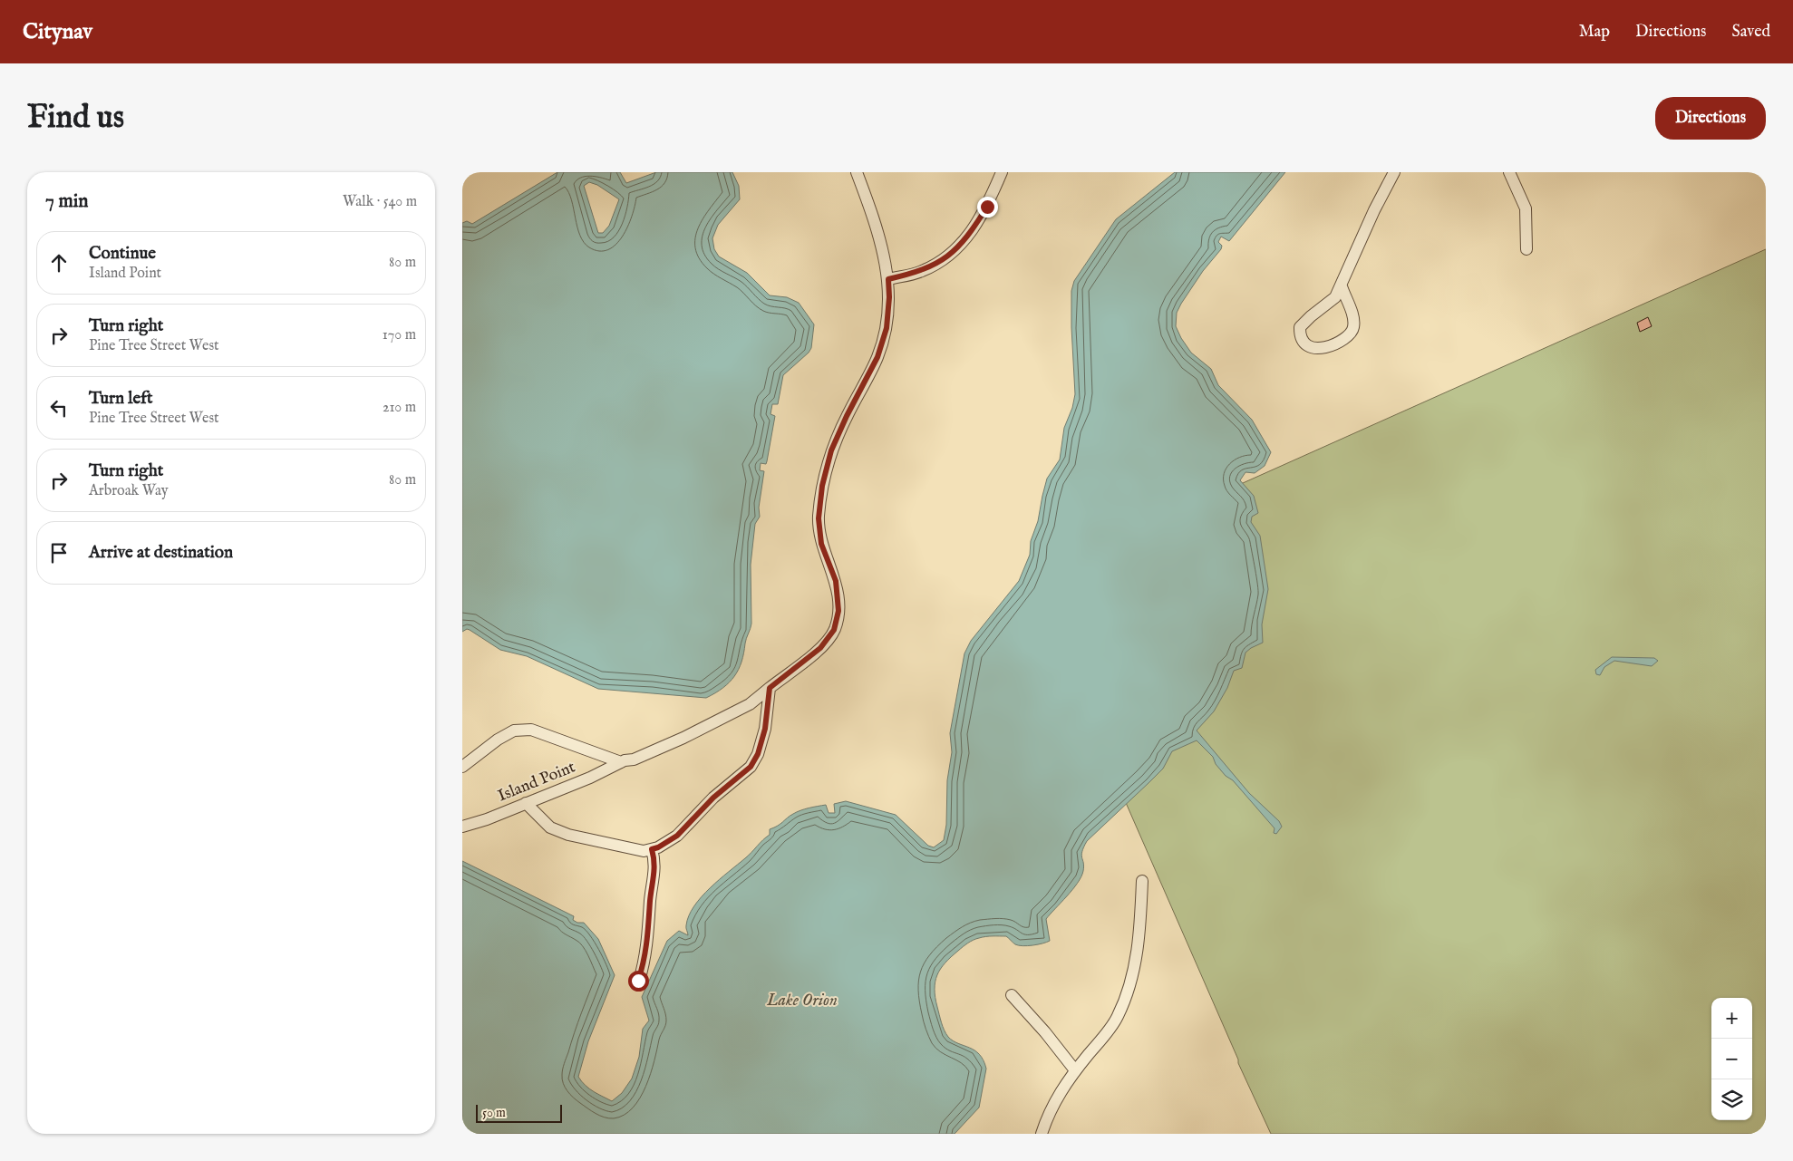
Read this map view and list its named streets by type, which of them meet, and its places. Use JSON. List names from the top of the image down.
{
  "streets": {
    "street": ["Island Point"]
  },
  "water": ["Lake Orion"],
  "scale_bar": "50 m",
  "page": {
    "header": "Citynav",
    "nav": ["Map", "Directions", "Saved"],
    "buttons": "Directions",
    "title": "Find us",
    "heading": ["7 min", "Walk · 540 m"],
    "list": [
      ["Continue", "Island Point", "80 m"],
      ["Turn right", "Pine Tree Street West", "170 m"],
      ["Turn left", "Pine Tree Street West", "210 m"],
      ["Turn right", "Arbroak Way", "80 m"],
      "Arrive at destination"
    ],
    "map_buttons": ["+", "−"],
    "scale": "50 m"
  }
}
